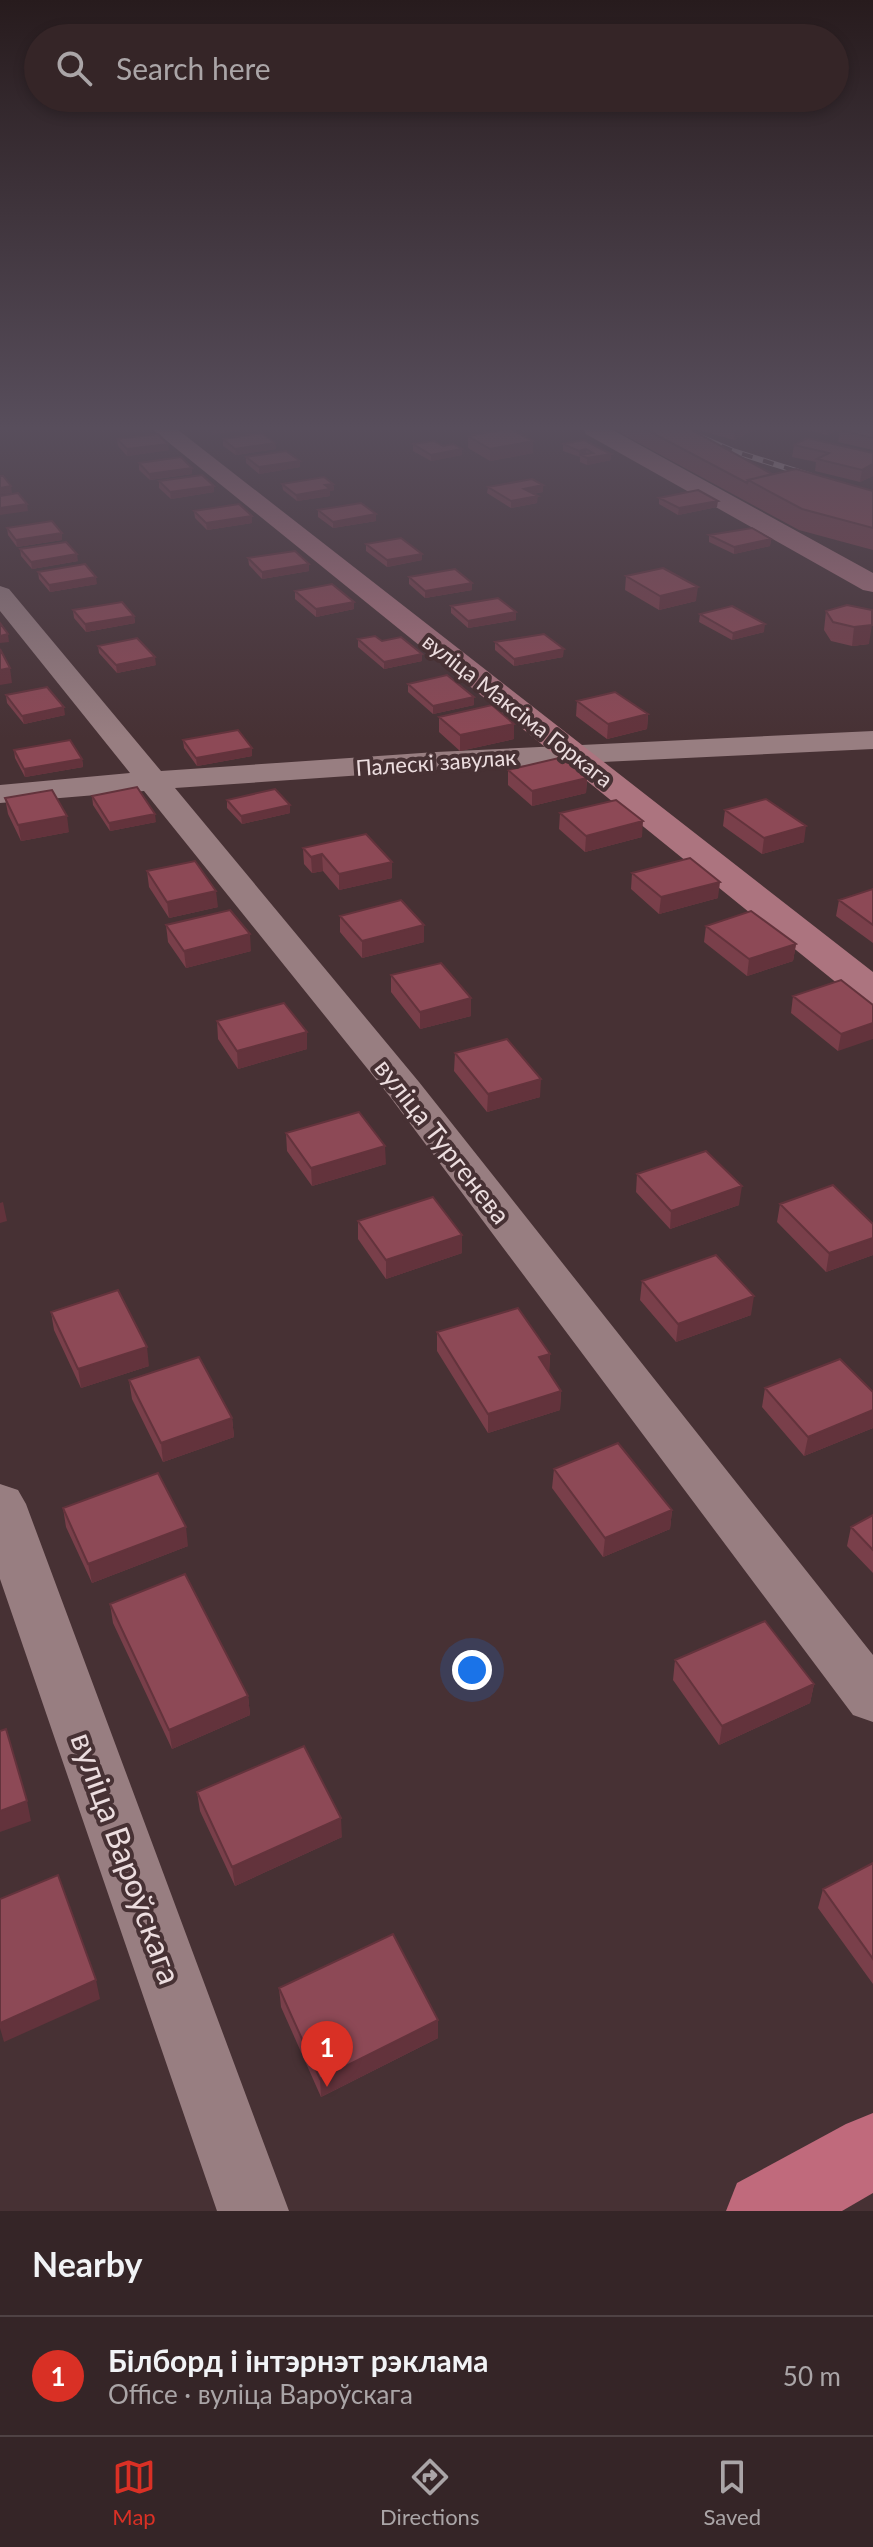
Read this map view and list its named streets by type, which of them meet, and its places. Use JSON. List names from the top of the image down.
{
  "streets": {
    "street": [
      "вуліца Максіма Горкага",
      "Палескі завулак",
      "вуліца Тургенева",
      "вуліца Вароўскага"
    ]
  },
  "crossings": [
    ["вуліца Максіма Горкага", "Палескі завулак"],
    ["Палескі завулак", "вуліца Тургенева"]
  ],
  "page": {
    "search": "Search here",
    "pins": "1",
    "heading": "Nearby",
    "list": [
      {
        "mark": "1",
        "name": "Білборд і інтэрнэт рэклама",
        "note": "Office · вуліца Вароўскага",
        "value": "50 m"
      }
    ],
    "nav": ["Map", "Directions", "Saved"]
  }
}
